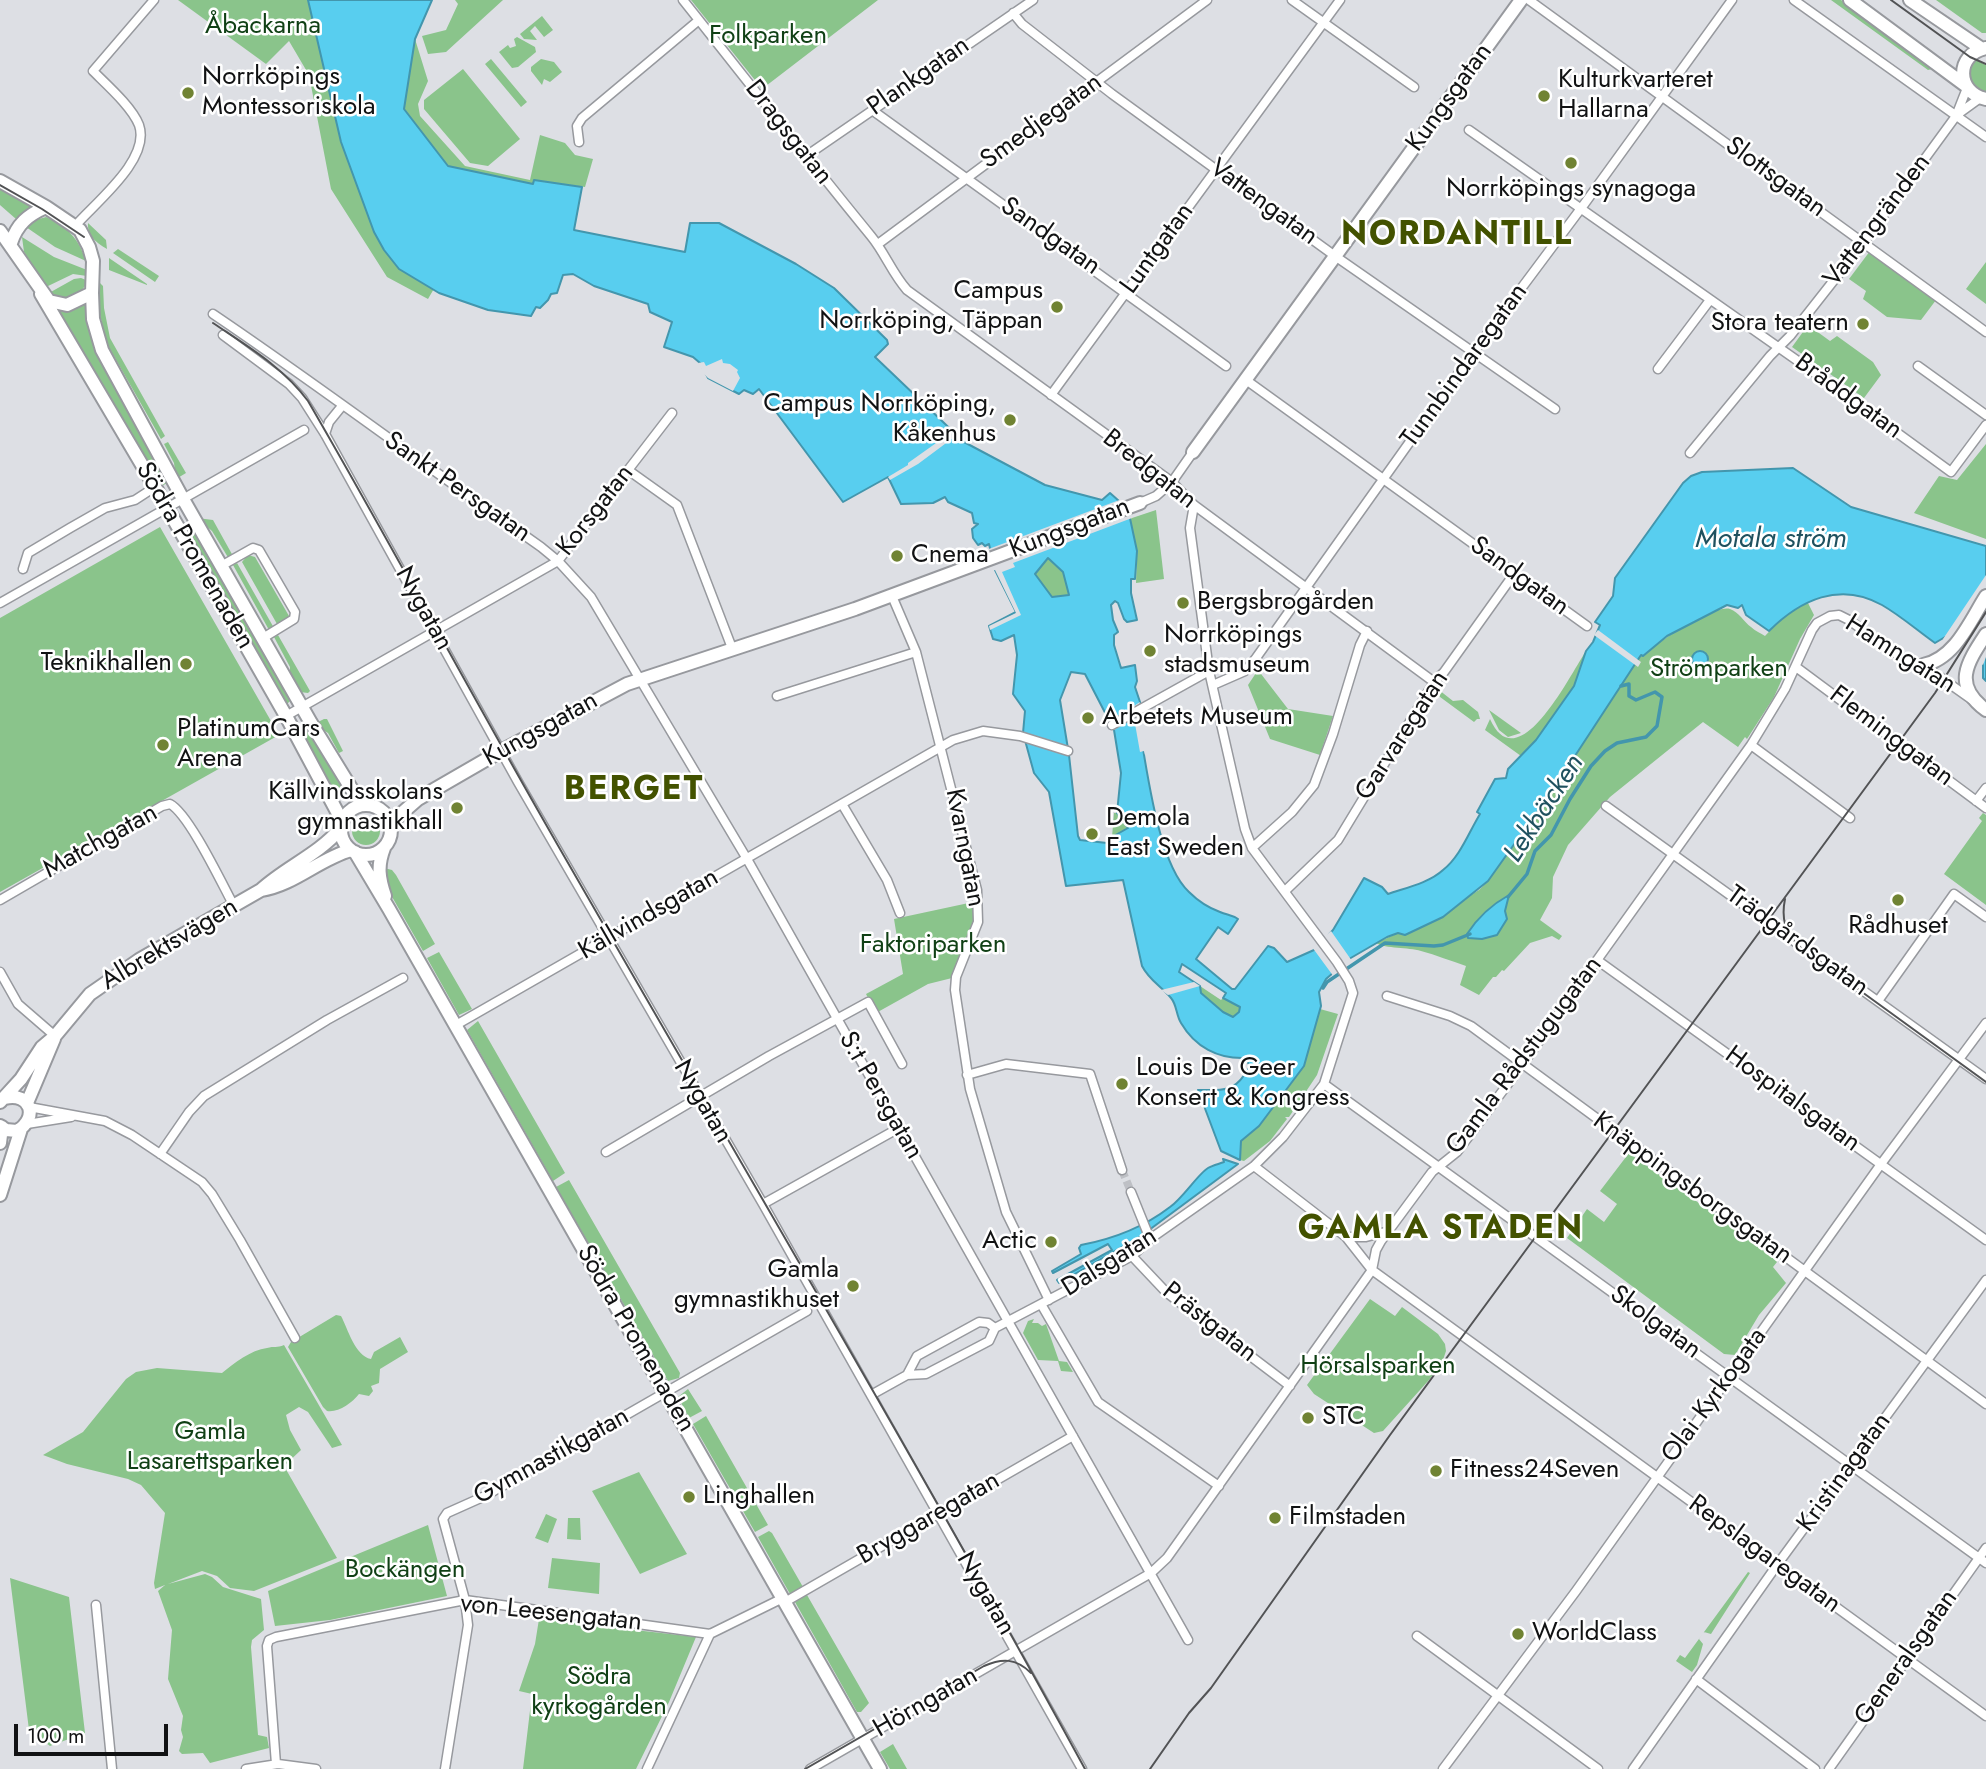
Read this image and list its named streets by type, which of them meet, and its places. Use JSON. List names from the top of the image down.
{
  "streets": {
    "main road": [
      "Kungsgatan",
      "Södra Promenaden",
      "Hamngatan",
      "Albrektsvägen"
    ],
    "street": [
      "Plankgatan",
      "Smedjegatan",
      "Dragsgatan",
      "Slottsgatan",
      "Vattengatan",
      "Vattengränden",
      "Sandgatan",
      "Luntgatan",
      "Tunnbindaregatan",
      "Bråddgatan",
      "Bredgatan",
      "Sankt Persgatan",
      "Korsgatan",
      "Nygatan",
      "Garvaregatan",
      "Fleminggatan",
      "Matchgatan",
      "Kvarngatan",
      "Källvindsgatan",
      "Trädgårdsgatan",
      "Gamla Rådstugugatan",
      "S:t Persgatan",
      "Hospitalsgatan",
      "Knäppingsborgsgatan",
      "Dalsgatan",
      "Prästgatan",
      "Skolgatan",
      "Olai Kyrkogata",
      "Gymnastikgatan",
      "Kristinagatan",
      "Bryggaregatan",
      "Repslagaregatan",
      "von Leesengatan",
      "Generalsgatan",
      "Hörngatan"
    ]
  },
  "crossings": [
    ["Plankgatan", "Dragsgatan"],
    ["Plankgatan", "Vattengatan"],
    ["Plankgatan", "Sandgatan"],
    ["Kungsgatan", "Vattengatan"],
    ["Kungsgatan", "Sandgatan"],
    ["Kungsgatan", "Bredgatan"],
    ["Kungsgatan", "Södra Promenaden"],
    ["Kungsgatan", "Nygatan"],
    ["Kungsgatan", "Kvarngatan"],
    ["Kungsgatan", "Albrektsvägen"],
    ["Kungsgatan", "S:t Persgatan"],
    ["Smedjegatan", "Dragsgatan"],
    ["Smedjegatan", "Vattengatan"],
    ["Smedjegatan", "Sandgatan"],
    ["Smedjegatan", "Bredgatan"],
    ["Dragsgatan", "Bredgatan"],
    ["Slottsgatan", "Vattengränden"],
    ["Slottsgatan", "Tunnbindaregatan"],
    ["Vattengatan", "Luntgatan"],
    ["Vattengatan", "Tunnbindaregatan"],
    ["Vattengränden", "Bråddgatan"],
    ["Sandgatan", "Luntgatan"],
    ["Sandgatan", "Tunnbindaregatan"],
    ["Sandgatan", "Garvaregatan"],
    ["Luntgatan", "Bredgatan"],
    ["Tunnbindaregatan", "Bråddgatan"],
    ["Tunnbindaregatan", "Bredgatan"],
    ["Bredgatan", "Garvaregatan"],
    ["Sankt Persgatan", "Korsgatan"],
    ["Sankt Persgatan", "S:t Persgatan"],
    ["Korsgatan", "Södra Promenaden"],
    ["Korsgatan", "Nygatan"],
    ["Korsgatan", "S:t Persgatan"],
    ["Södra Promenaden", "Källvindsgatan"],
    ["Södra Promenaden", "Albrektsvägen"],
    ["Södra Promenaden", "Gymnastikgatan"],
    ["Södra Promenaden", "Bryggaregatan"],
    ["Södra Promenaden", "Hörngatan"],
    ["Nygatan", "Källvindsgatan"],
    ["Nygatan", "Dalsgatan"],
    ["Nygatan", "Bryggaregatan"],
    ["Nygatan", "Hörngatan"],
    ["Hamngatan", "Fleminggatan"],
    ["Hamngatan", "Gamla Rådstugugatan"],
    ["Fleminggatan", "Gamla Rådstugugatan"],
    ["Matchgatan", "Albrektsvägen"],
    ["Kvarngatan", "Källvindsgatan"],
    ["Kvarngatan", "Gamla Rådstugugatan"],
    ["Kvarngatan", "Dalsgatan"],
    ["Källvindsgatan", "S:t Persgatan"],
    ["Trädgårdsgatan", "Gamla Rådstugugatan"],
    ["Trädgårdsgatan", "Olai Kyrkogata"],
    ["Gamla Rådstugugatan", "S:t Persgatan"],
    ["Gamla Rådstugugatan", "Hospitalsgatan"],
    ["Gamla Rådstugugatan", "Knäppingsborgsgatan"],
    ["Gamla Rådstugugatan", "Prästgatan"],
    ["Gamla Rådstugugatan", "Skolgatan"],
    ["Gamla Rådstugugatan", "Repslagaregatan"],
    ["Gamla Rådstugugatan", "Hörngatan"],
    ["S:t Persgatan", "Dalsgatan"],
    ["S:t Persgatan", "Bryggaregatan"],
    ["S:t Persgatan", "Hörngatan"],
    ["Hospitalsgatan", "Olai Kyrkogata"],
    ["Knäppingsborgsgatan", "Olai Kyrkogata"],
    ["Knäppingsborgsgatan", "Kristinagatan"],
    ["Dalsgatan", "Prästgatan"],
    ["Dalsgatan", "Skolgatan"],
    ["Dalsgatan", "Repslagaregatan"],
    ["Skolgatan", "Olai Kyrkogata"],
    ["Skolgatan", "Kristinagatan"],
    ["Skolgatan", "Generalsgatan"],
    ["Olai Kyrkogata", "Repslagaregatan"],
    ["Gymnastikgatan", "von Leesengatan"],
    ["Kristinagatan", "Repslagaregatan"],
    ["Bryggaregatan", "von Leesengatan"],
    ["Repslagaregatan", "Generalsgatan"]
  ],
  "districts": ["NORDANTILL", "BERGET", "GAMLA STADEN"],
  "water": ["Motala ström", "Lekbäcken"],
  "parks": [
    "Åbackarna",
    "Folkparken",
    "Strömparken",
    "Faktoriparken",
    "Hörsalsparken",
    "Gamla Lasarettsparken",
    "Bockängen",
    "Södra kyrkogården"
  ],
  "places": [
    "Norrköpings Montessoriskola",
    "Kulturkvarteret Hallarna",
    "Norrköpings synagoga",
    "Campus Norrköping, Täppan",
    "Stora teatern",
    "Campus Norrköping, Kåkenhus",
    "Cnema",
    "Bergsbrogården",
    "Norrköpings stadsmuseum",
    "Teknikhallen",
    "Arbetets Museum",
    "PlatinumCars Arena",
    "Källvindsskolans gymnastikhall",
    "Demola East Sweden",
    "Rådhuset",
    "Louis De Geer Konsert & Kongress",
    "Actic",
    "Gamla gymnastikhuset",
    "STC",
    "Fitness24Seven",
    "Linghallen",
    "Filmstaden",
    "WorldClass"
  ],
  "scale_bar": "100 m"
}
